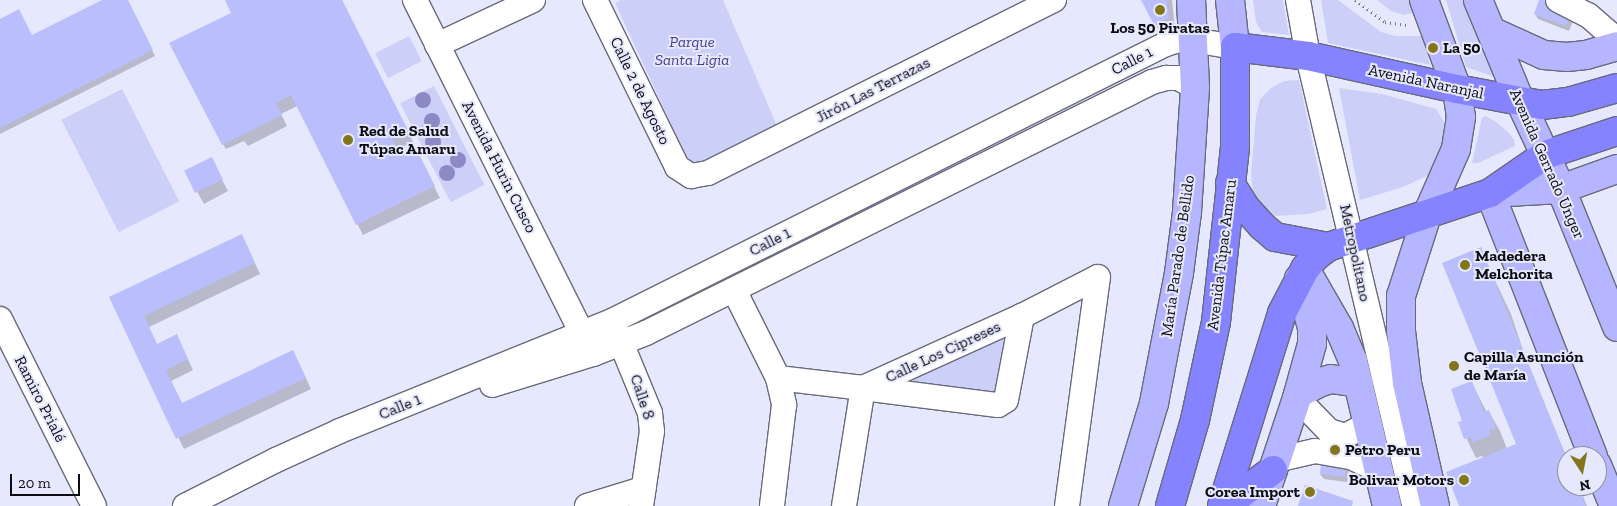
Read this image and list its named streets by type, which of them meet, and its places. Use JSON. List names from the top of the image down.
{
  "streets": {
    "highway": ["Avenida Naranjal", "Avenida Túpac Amaru"],
    "main road": ["Avenida Gerrado Unger", "María Parado de Bellido"],
    "street": [
      "Calle 1",
      "Jirón Las Terrazas",
      "Calle 2 de Agosto",
      "Avenida Hurin Cusco",
      "Metropolitano",
      "Calle Los Cipreses",
      "Calle 8",
      "Ramiro Prialé"
    ]
  },
  "crossings": [
    ["Calle 1", "Avenida Naranjal"],
    ["Calle 1", "Avenida Hurin Cusco"],
    ["Calle 1", "Avenida Túpac Amaru"],
    ["Calle 1", "María Parado de Bellido"],
    ["Calle 1", "Calle 8"],
    ["Avenida Naranjal", "Avenida Gerrado Unger"],
    ["Avenida Naranjal", "Metropolitano"],
    ["Avenida Naranjal", "Avenida Túpac Amaru"],
    ["Jirón Las Terrazas", "Calle 2 de Agosto"]
  ],
  "parks": ["Parque Santa Ligia"],
  "places": [
    "Los 50 Piratas",
    "La 50",
    "Red de Salud Túpac Amaru",
    "Madedera Melchorita",
    "Capilla Asunción de María",
    "Petro Peru",
    "Bolivar Motors",
    "Corea Import"
  ],
  "scale_bar": "20 m",
  "north": "bottom"
}
